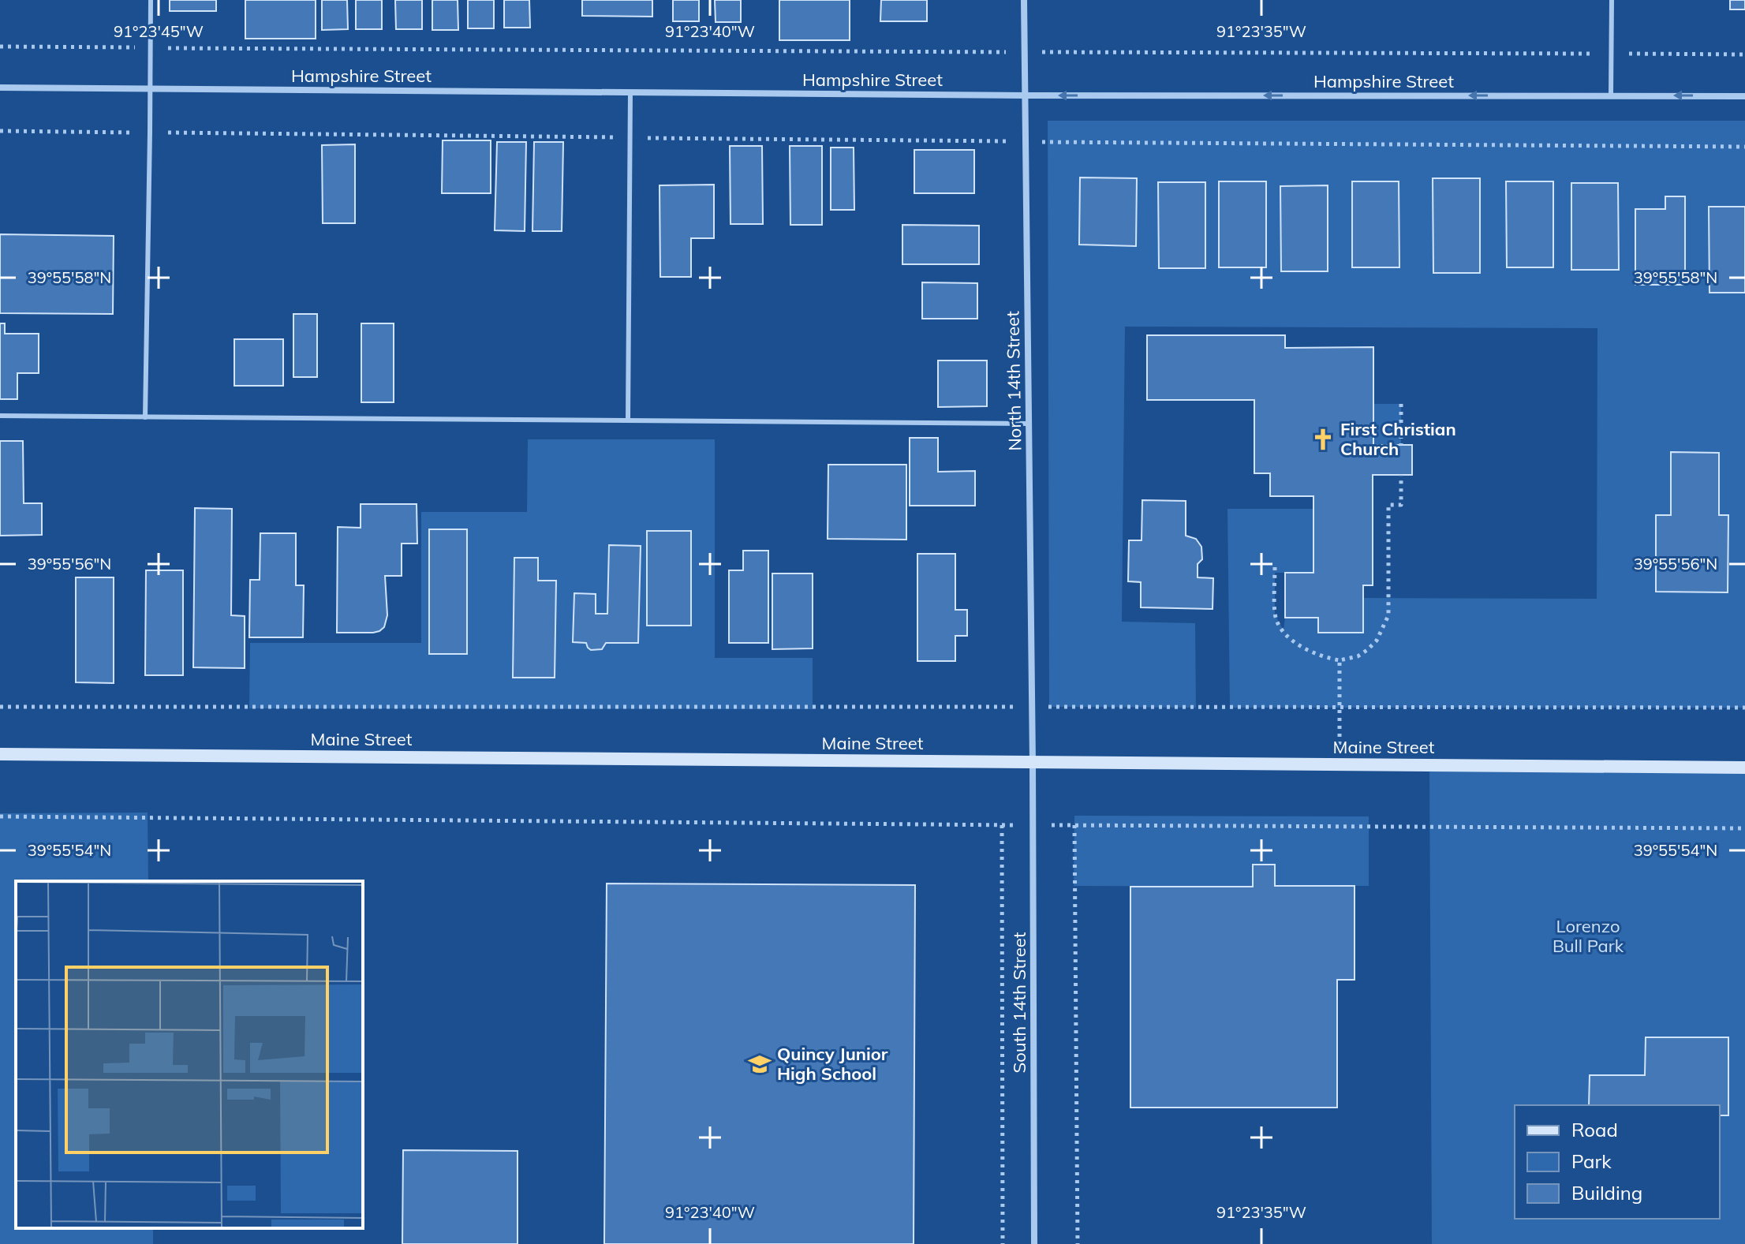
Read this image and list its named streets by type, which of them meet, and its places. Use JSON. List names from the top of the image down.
{
  "streets": {
    "street": [
      "Hampshire Street",
      "North 14th Street",
      "Maine Street",
      "South 14th Street"
    ]
  },
  "crossings": [
    ["Hampshire Street", "North 14th Street"],
    ["North 14th Street", "Maine Street"],
    ["North 14th Street", "South 14th Street"],
    ["Maine Street", "South 14th Street"]
  ],
  "one_way": ["Hampshire Street"],
  "parks": ["Lorenzo Bull Park"],
  "places": {
    "church": ["First Christian Church"],
    "school or university": ["Quincy Junior High School"]
  },
  "legend": ["Road", "Park", "Building"],
  "coordinates": [
    "91°23'45\"W",
    "91°23'40\"W",
    "91°23'35\"W",
    "39°55'58\"N",
    "39°55'56\"N",
    "39°55'54\"N"
  ]
}
